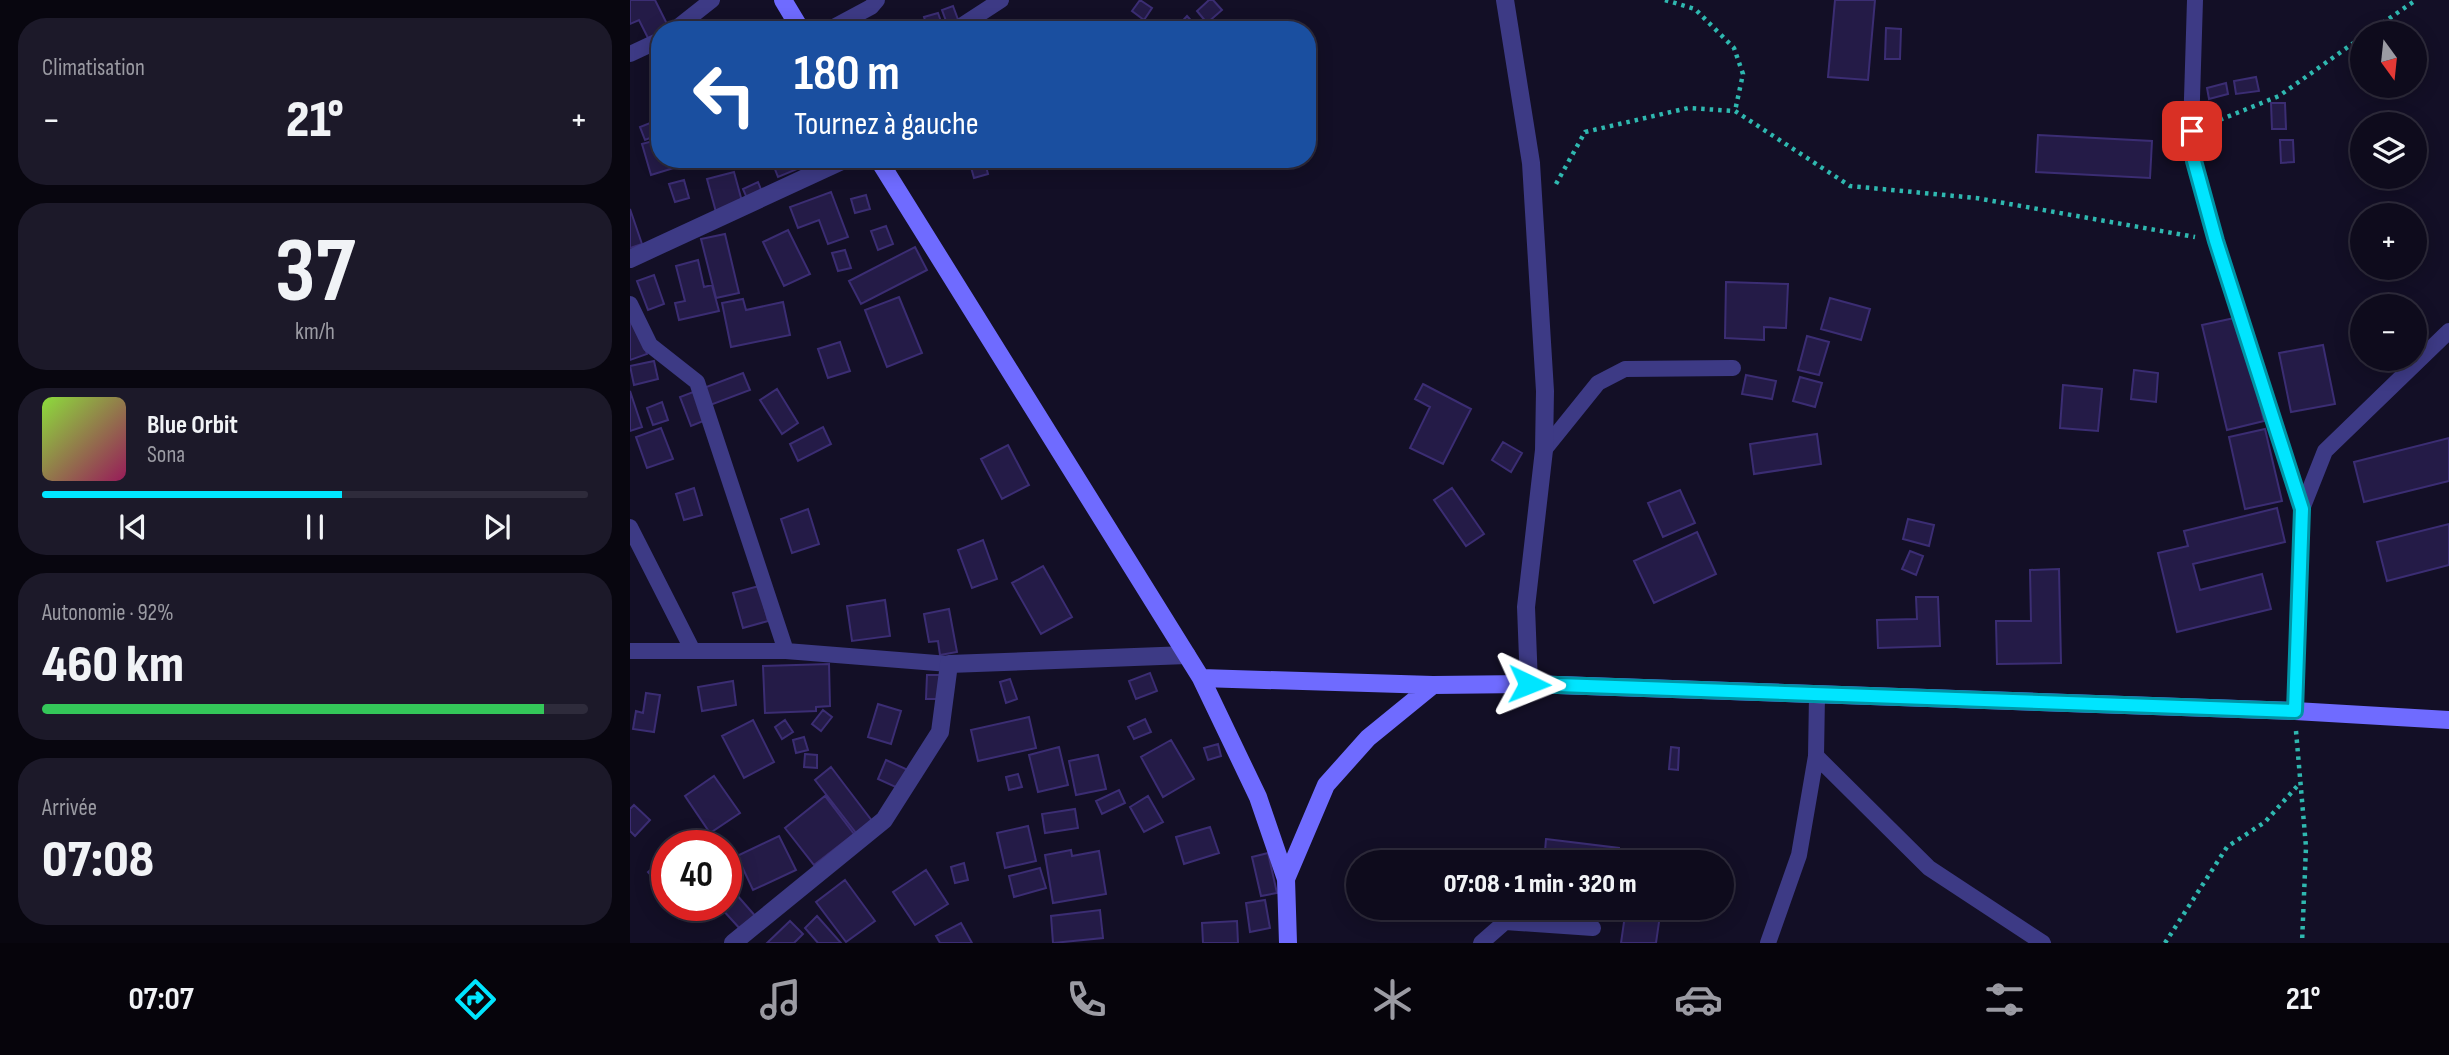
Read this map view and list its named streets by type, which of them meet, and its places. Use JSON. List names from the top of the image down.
{
  "north": "bottom",
  "page": {
    "tile": [
      "Climatisation",
      ["37", "km/h"],
      ["Autonomie · 92%", "460 km"],
      ["Arrivée", "07:08"]
    ],
    "map_buttons": ["+", "−"],
    "turn": ["180 m", "Tournez à gauche"],
    "heat": ["−", "21°", "+"],
    "song": ["Blue Orbit", "Sona"],
    "limit": "40",
    "trip": "07:08 · 1 min · 320 m",
    "tabs": ["07:07", "21°"]
  }
}
